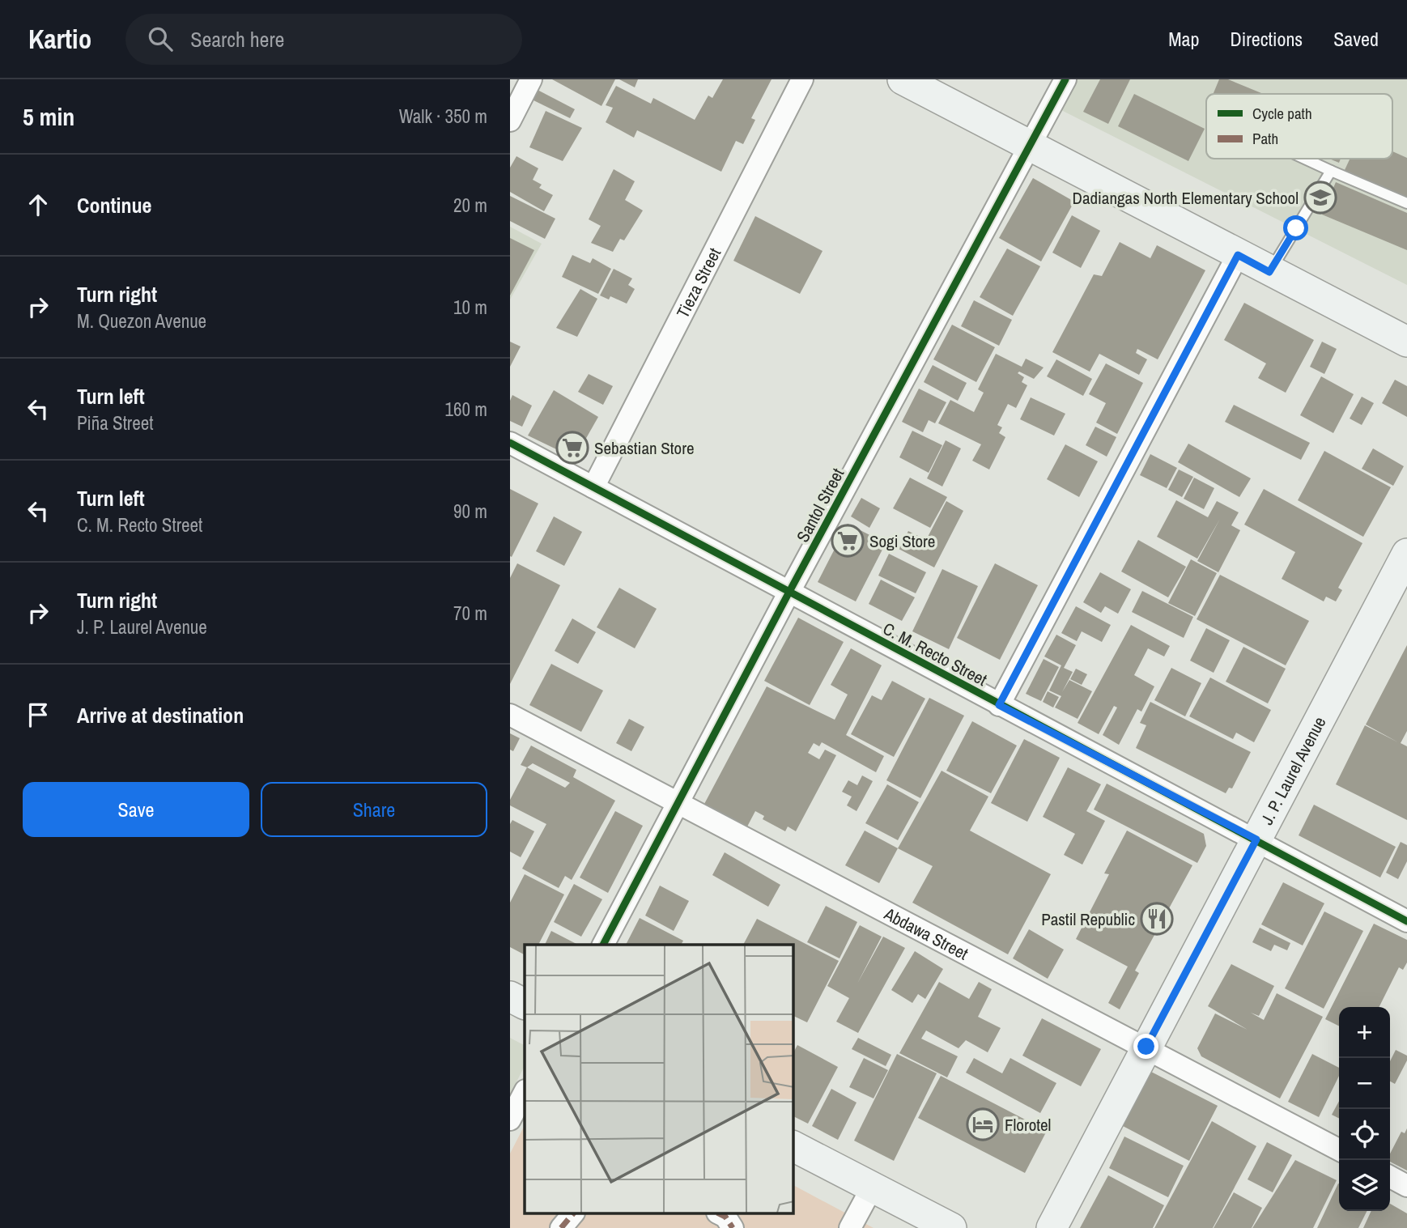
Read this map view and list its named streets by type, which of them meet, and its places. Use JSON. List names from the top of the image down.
{
  "streets": {
    "street": [
      "Tieza Street",
      "Santol Street",
      "C. M. Recto Street",
      "J. P. Laurel Avenue",
      "Abdawa Street"
    ]
  },
  "crossings": [
    ["Tieza Street", "C. M. Recto Street"],
    ["Santol Street", "C. M. Recto Street"],
    ["Santol Street", "Abdawa Street"],
    ["C. M. Recto Street", "J. P. Laurel Avenue"],
    ["J. P. Laurel Avenue", "Abdawa Street"]
  ],
  "places": {
    "school or university": ["Dadiangas North Elementary School"],
    "supermarket": ["Sebastian Store", "Sogi Store"],
    "restaurant": ["Pastil Republic"],
    "hotel": ["Florotel"]
  },
  "legend": ["Cycle path", "Path"],
  "page": {
    "header": "Kartio",
    "search": "Search here",
    "nav": ["Map", "Directions", "Saved"],
    "heading": ["5 min", "Walk · 350 m"],
    "list": [
      ["Continue", "20 m"],
      ["Turn right", "M. Quezon Avenue", "10 m"],
      ["Turn left", "Piña Street", "160 m"],
      ["Turn left", "C. M. Recto Street", "90 m"],
      ["Turn right", "J. P. Laurel Avenue", "70 m"],
      "Arrive at destination"
    ],
    "buttons": ["Save", "Share"],
    "map_buttons": ["+", "−"]
  }
}
